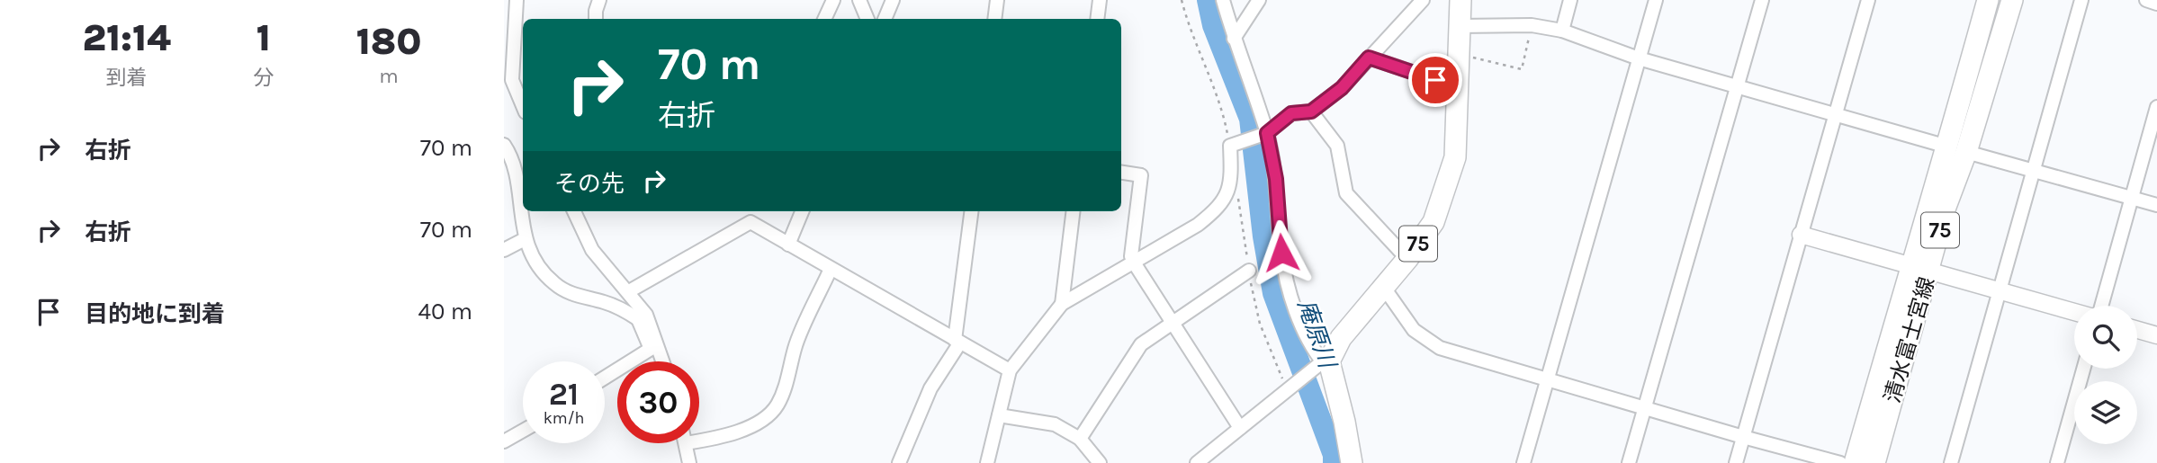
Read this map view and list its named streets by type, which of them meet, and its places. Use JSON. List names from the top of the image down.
{
  "streets": {
    "main road": ["75", "清水富士宮線"]
  },
  "water": ["庵原川"],
  "page": {
    "eta": [
      "21:14",
      "到着",
      "1",
      "分",
      "180",
      "m"
    ],
    "turn": ["70 m", "右折"],
    "list": [
      {
        "name": "右折",
        "value": "70 m"
      },
      {
        "name": "右折",
        "value": "70 m"
      },
      {
        "name": "目的地に到着",
        "value": "40 m"
      }
    ],
    "then": "その先",
    "speed": "21 km/h",
    "limit": "30"
  }
}
